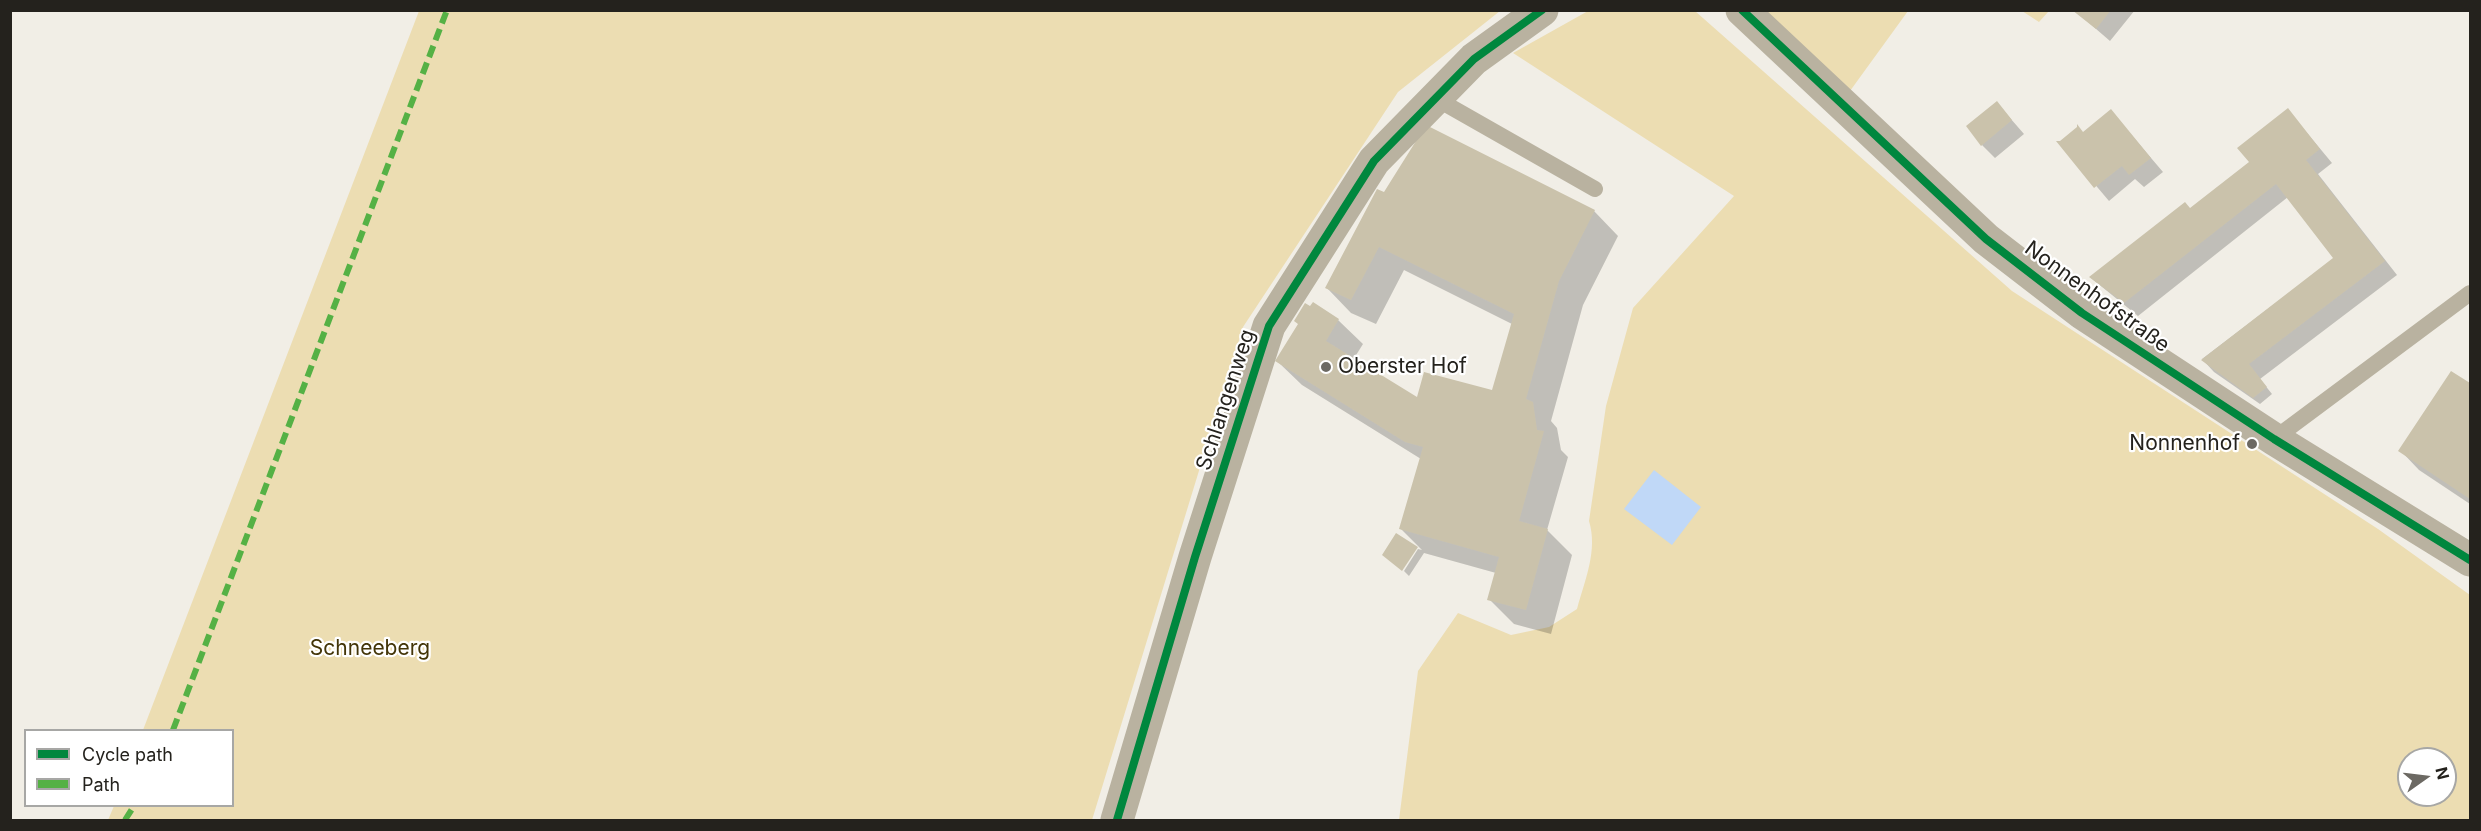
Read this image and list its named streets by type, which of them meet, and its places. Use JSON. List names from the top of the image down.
{
  "streets": {
    "street": ["Nonnenhofstraße", "Schlangenweg"]
  },
  "parks": ["Schneeberg"],
  "places": ["Oberster Hof", "Nonnenhof"],
  "legend": ["Cycle path", "Path"],
  "north": "right"
}
